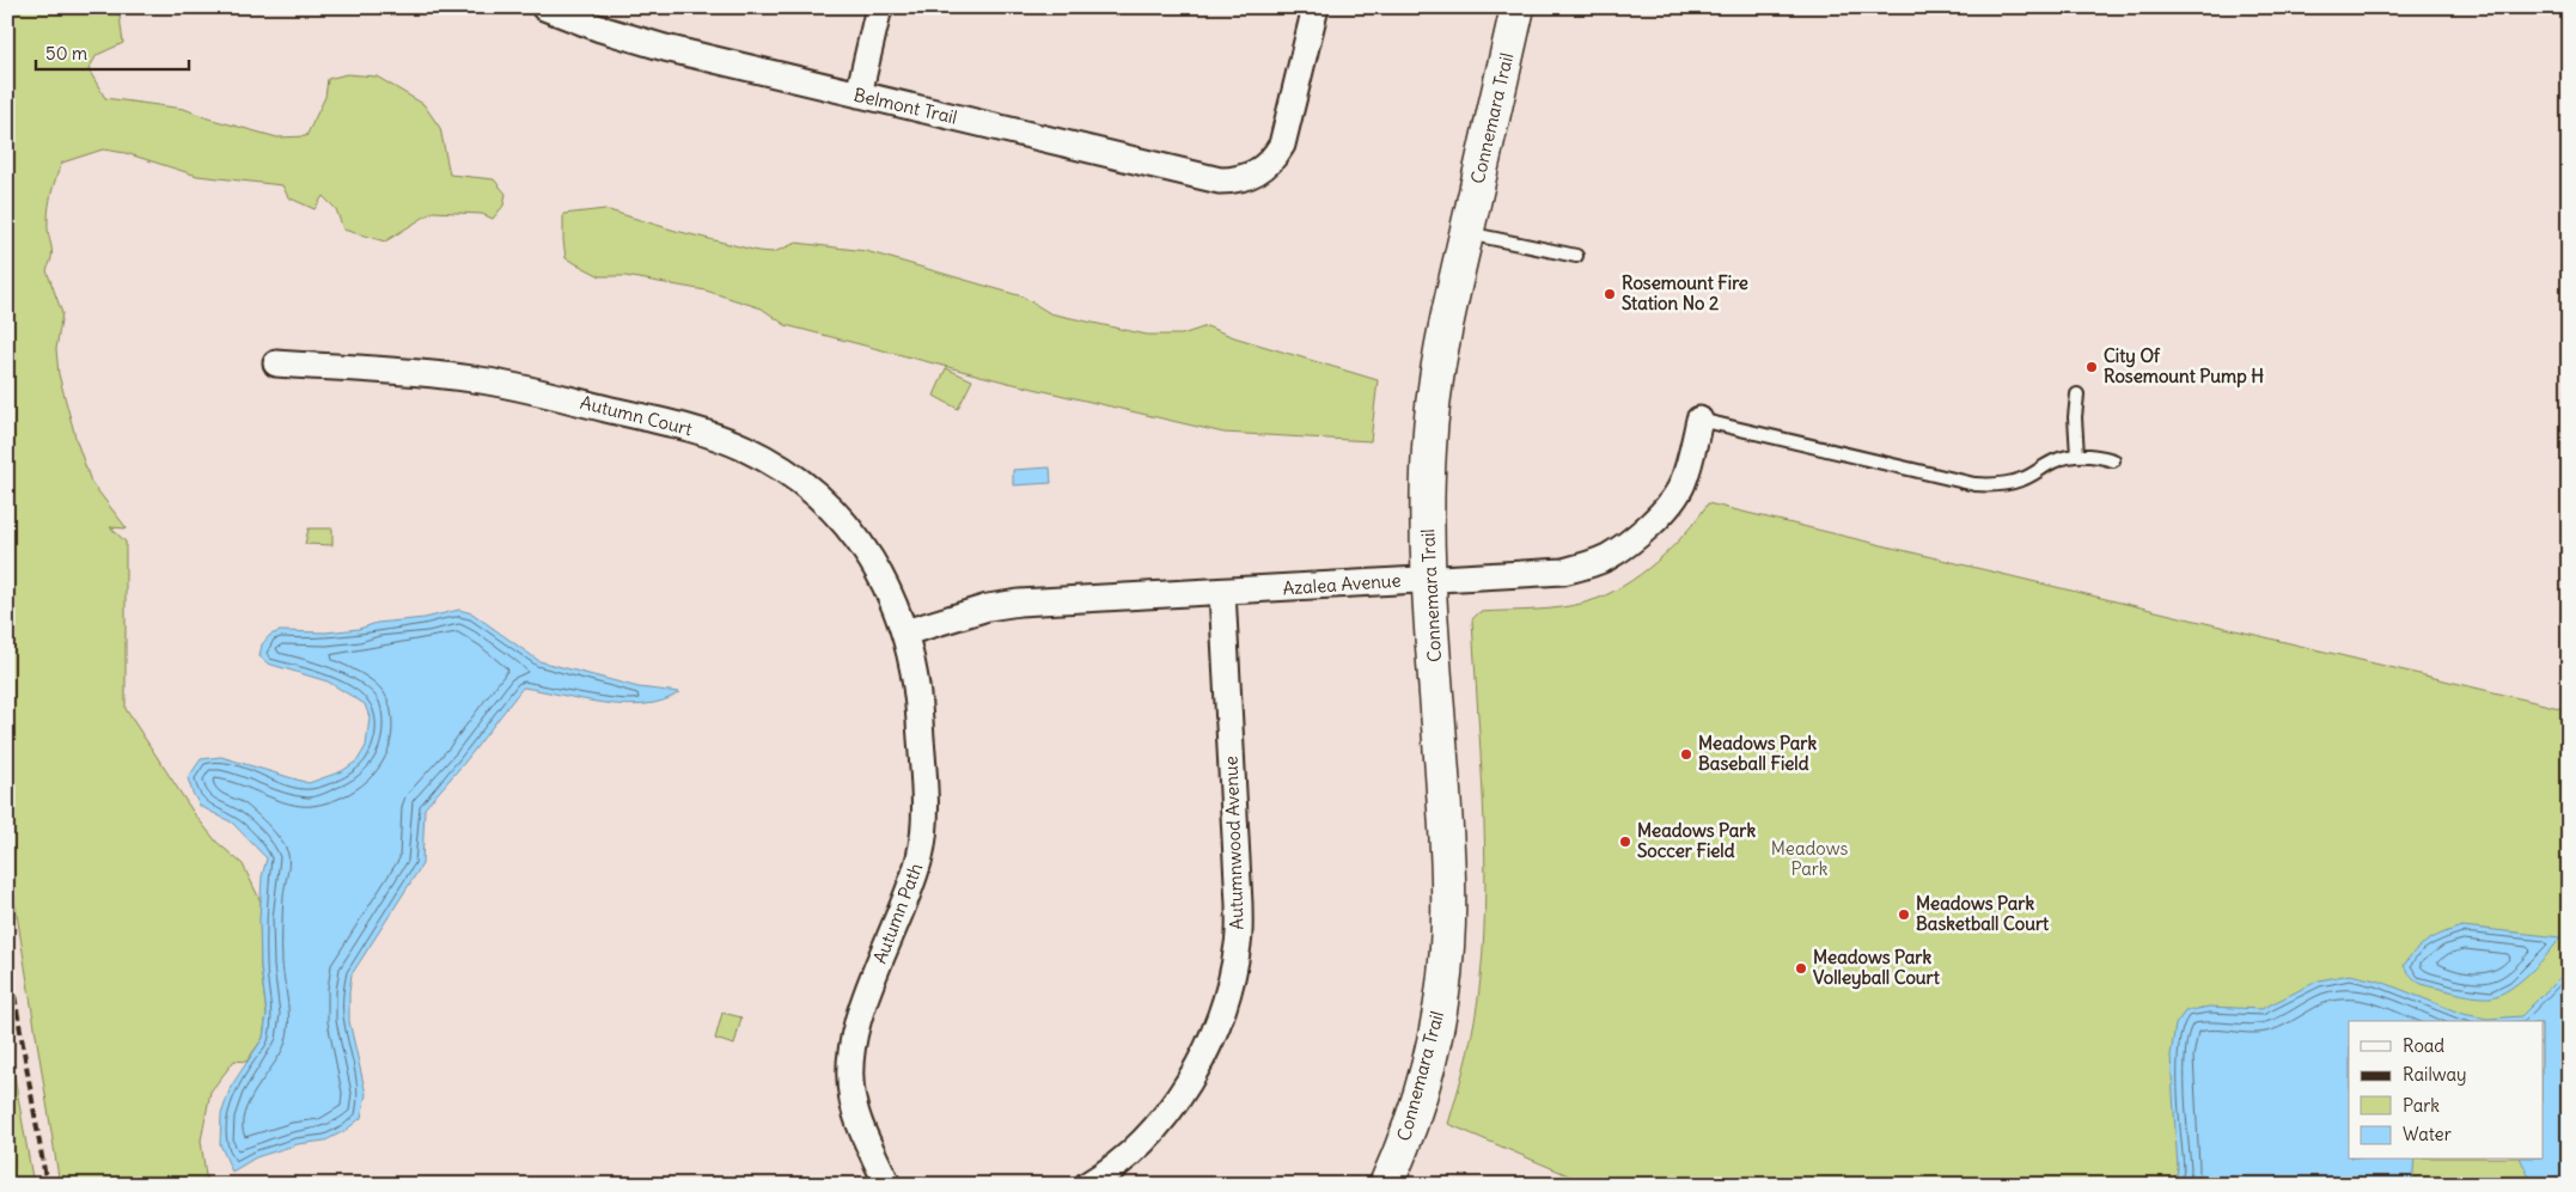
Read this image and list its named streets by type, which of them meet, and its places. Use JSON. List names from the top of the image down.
{
  "streets": {
    "street": [
      "Belmont Trail",
      "Connemara Trail",
      "Autumn Court",
      "Azalea Avenue",
      "Autumnwood Avenue",
      "Autumn Path"
    ]
  },
  "crossings": [
    ["Connemara Trail", "Azalea Avenue"],
    ["Autumn Court", "Azalea Avenue"],
    ["Autumn Court", "Autumn Path"],
    ["Azalea Avenue", "Autumnwood Avenue"],
    ["Azalea Avenue", "Autumn Path"]
  ],
  "parks": ["Meadows Park"],
  "places": [
    "Rosemount Fire Station No 2",
    "City Of Rosemount Pump H",
    "Meadows Park Baseball Field",
    "Meadows Park Soccer Field",
    "Meadows Park Basketball Court",
    "Meadows Park Volleyball Court"
  ],
  "legend": [
    "Road",
    "Railway",
    "Park",
    "Water"
  ],
  "scale_bar": "50 m"
}
